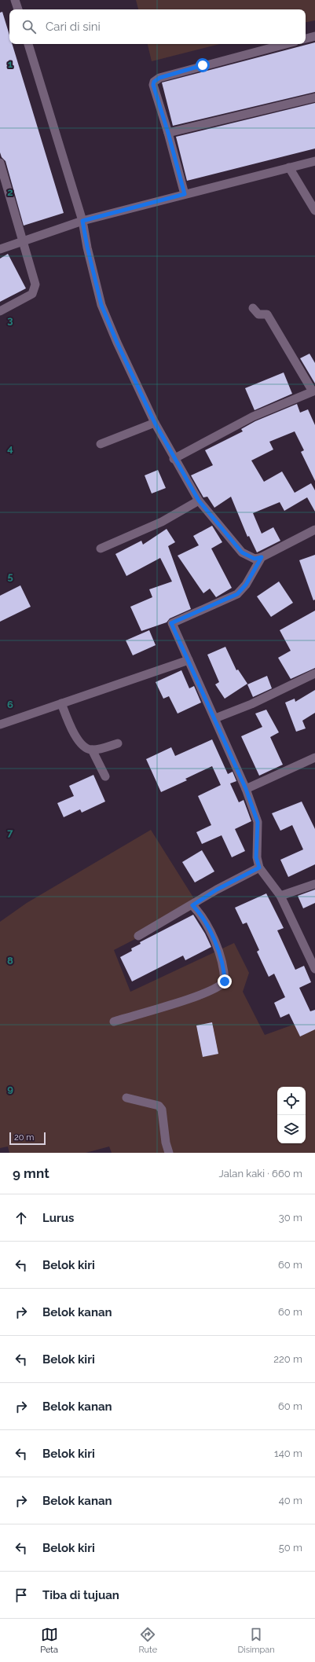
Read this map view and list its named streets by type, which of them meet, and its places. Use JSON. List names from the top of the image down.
{
  "scale_bar": "20 m",
  "page": {
    "search": "Cari di sini",
    "scale": "20 m",
    "heading": ["9 mnt", "Jalan kaki · 660 m"],
    "list": [
      ["Lurus", "30 m"],
      ["Belok kiri", "60 m"],
      ["Belok kanan", "60 m"],
      ["Belok kiri", "220 m"],
      ["Belok kanan", "60 m"],
      ["Belok kiri", "140 m"],
      ["Belok kanan", "40 m"],
      ["Belok kiri", "50 m"],
      "Tiba di tujuan"
    ],
    "nav": ["Peta", "Rute", "Disimpan"]
  },
  "grid": {
    "rows": [
      "1",
      "2",
      "3",
      "4",
      "5",
      "6",
      "7",
      "8",
      "9"
    ]
  }
}
